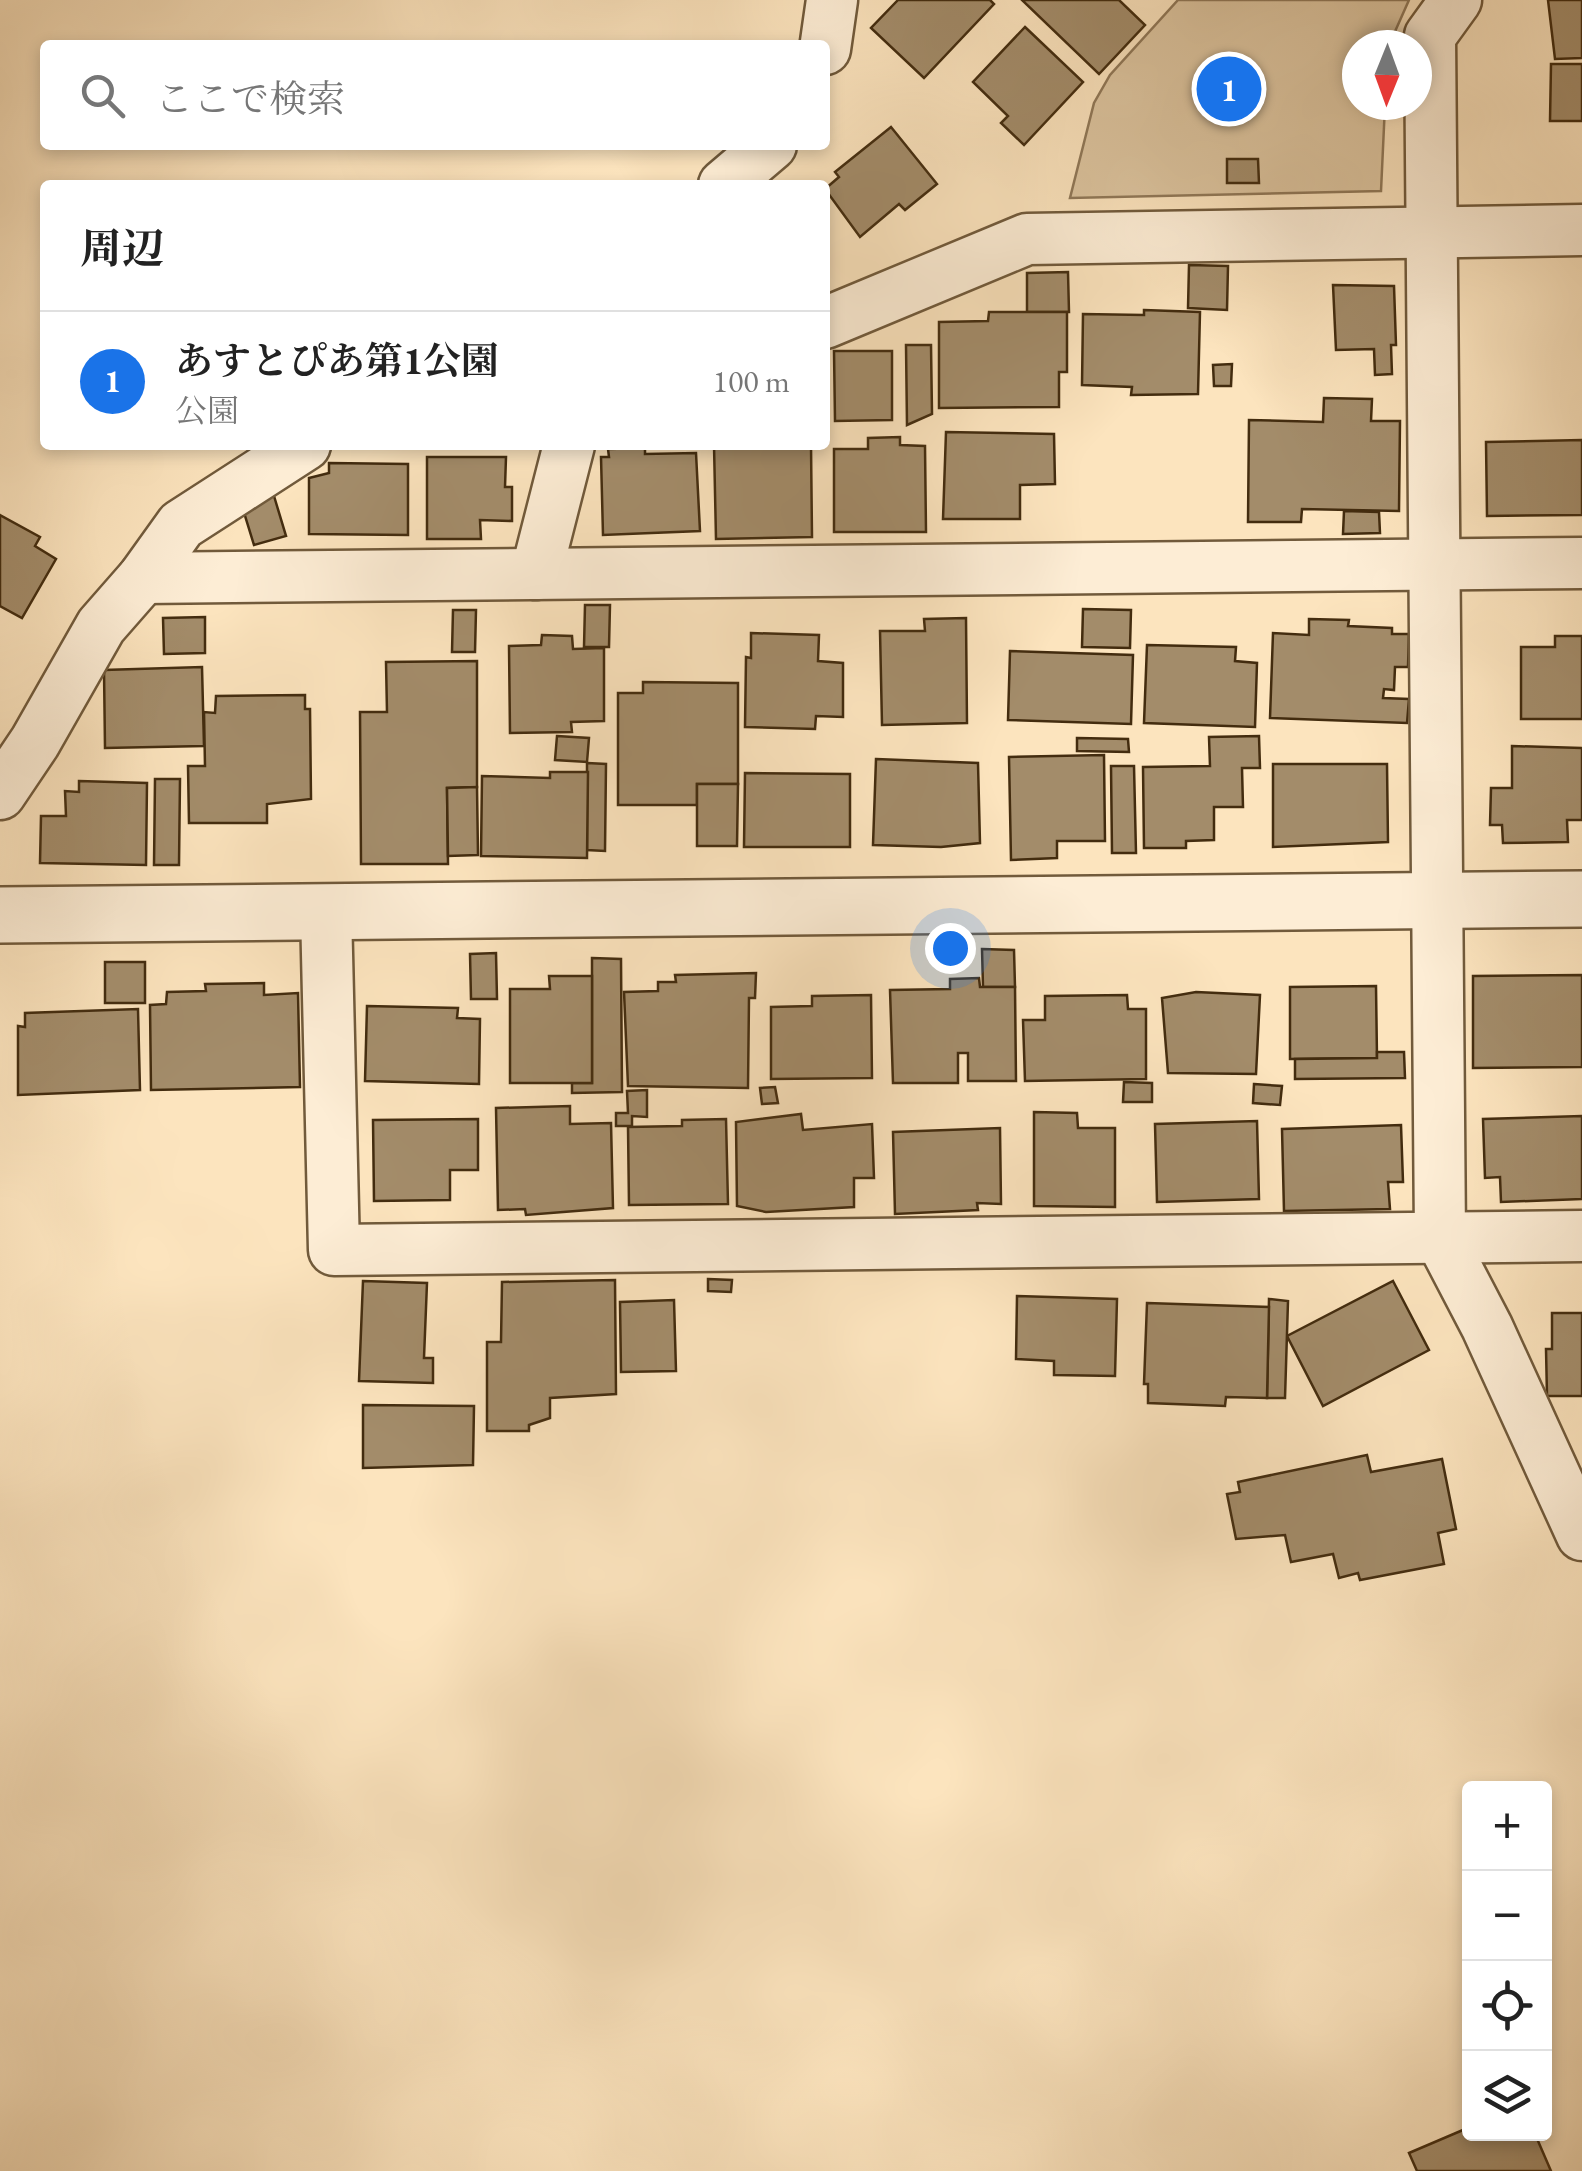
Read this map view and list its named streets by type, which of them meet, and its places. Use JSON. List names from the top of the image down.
{
  "north": "bottom",
  "page": {
    "search": "ここで検索",
    "pins": "1",
    "heading": "周辺",
    "list": [
      {
        "mark": "1",
        "name": "あすとぴあ第1公園",
        "note": "公園",
        "value": "100 m"
      }
    ],
    "map_buttons": ["+", "−"]
  }
}
